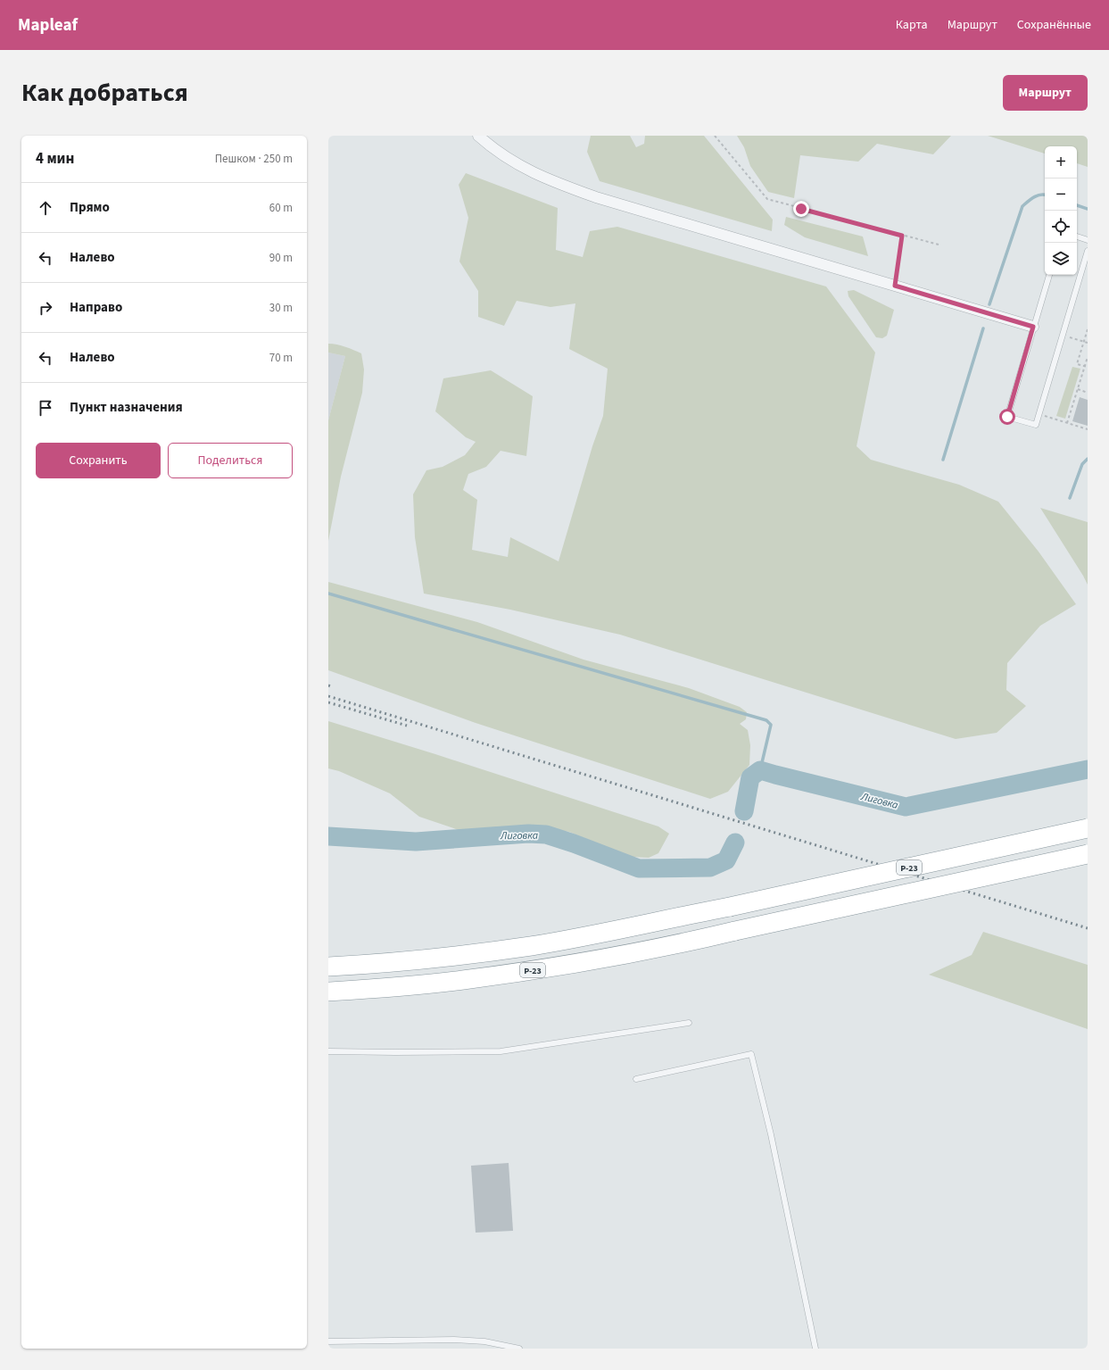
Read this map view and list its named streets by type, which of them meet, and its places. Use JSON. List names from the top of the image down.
{
  "streets": {
    "highway": ["Р-23"]
  },
  "water": ["Лиговка"],
  "page": {
    "header": "Mapleaf",
    "nav": ["Карта", "Маршрут", "Сохранённые"],
    "title": "Как добраться",
    "buttons": [
      "Маршрут",
      ["Сохранить", "Поделиться"]
    ],
    "heading": ["4 мин", "Пешком · 250 m"],
    "map_buttons": ["+", "−"],
    "list": [
      ["Прямо", "60 m"],
      ["Налево", "90 m"],
      ["Направо", "30 m"],
      ["Налево", "70 m"],
      "Пункт назначения"
    ]
  }
}
